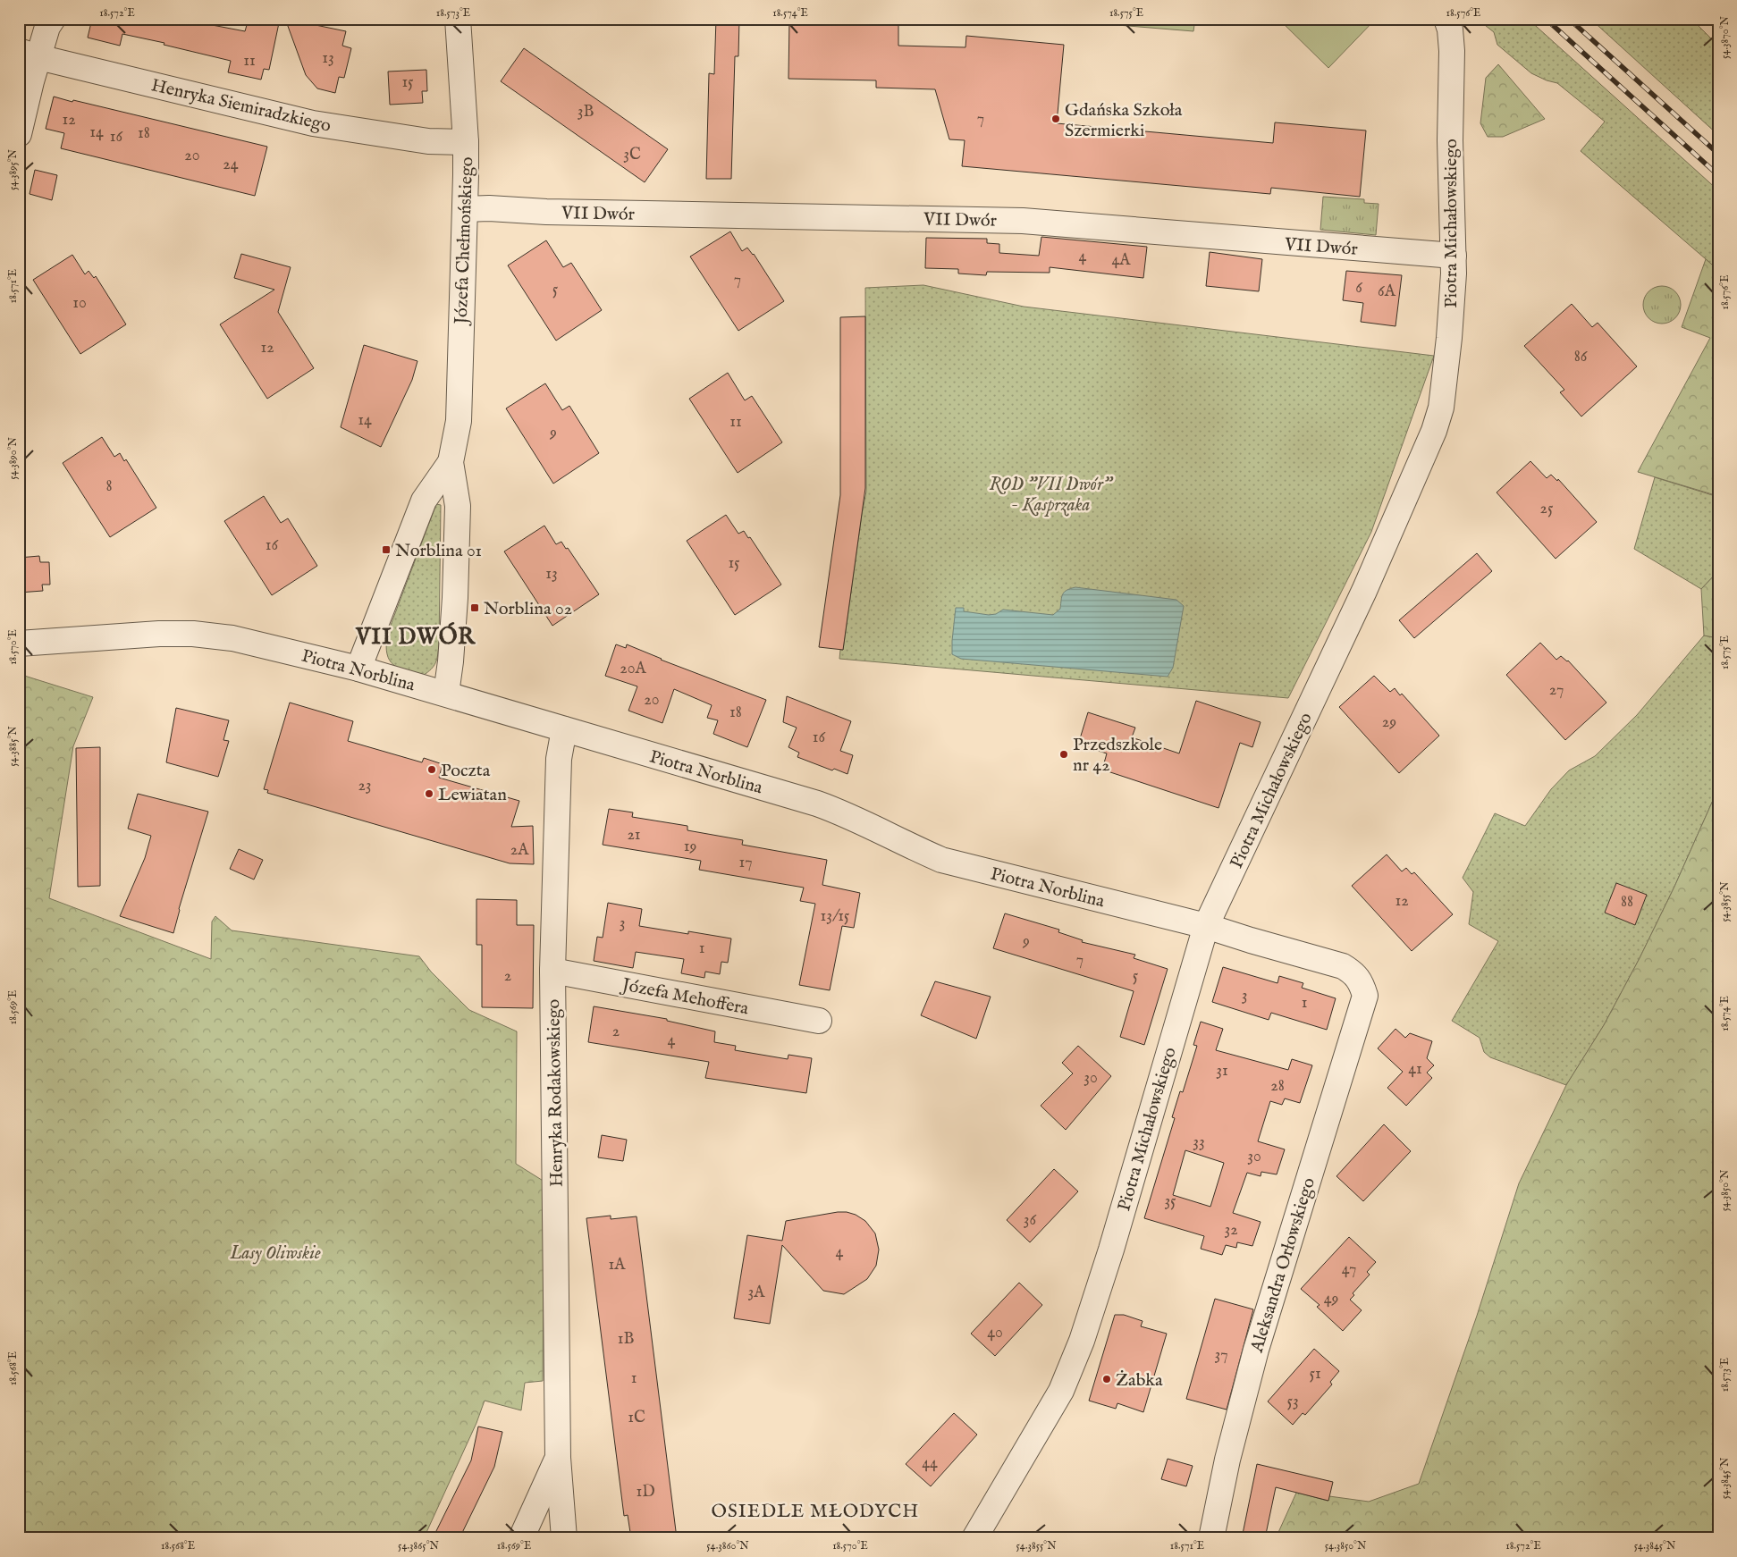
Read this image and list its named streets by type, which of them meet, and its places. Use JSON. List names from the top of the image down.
{
  "streets": {
    "street": [
      "Henryka Siemiradzkiego",
      "VII Dwór",
      "Piotra Michałowskiego",
      "Józefa Chełmońskiego",
      "Piotra Norblina",
      "Józefa Mehoffera",
      "Henryka Rodakowskiego",
      "Aleksandra Orłowskiego"
    ]
  },
  "crossings": [
    ["Henryka Siemiradzkiego", "Józefa Chełmońskiego"],
    ["VII Dwór", "Piotra Michałowskiego"],
    ["VII Dwór", "Józefa Chełmońskiego"],
    ["Piotra Michałowskiego", "Piotra Norblina"],
    ["Józefa Chełmońskiego", "Piotra Norblina"],
    ["Piotra Norblina", "Henryka Rodakowskiego"],
    ["Piotra Norblina", "Aleksandra Orłowskiego"],
    ["Józefa Mehoffera", "Henryka Rodakowskiego"]
  ],
  "districts": ["VII DWÓR", "OSIEDLE MŁODYCH"],
  "parks": ["ROD \"VII Dwór\" - Kasprzaka", "Lasy Oliwskie"],
  "places": {
    "other": [
      "Gdańska Szkoła Szermierki",
      "Przedszkole nr 42",
      "Poczta",
      "Lewiatan",
      "Żabka"
    ],
    "transit": ["Norblina 01", "Norblina 02"]
  },
  "house_numbers": [
    "13",
    "11",
    "15",
    "3B",
    "7",
    "12",
    "14",
    "18",
    "16",
    "3C",
    "20",
    "24",
    "4",
    "4A",
    "7",
    "6",
    "5",
    "6A",
    "10",
    "12",
    "86",
    "14",
    "11",
    "9",
    "8",
    "25",
    "16",
    "15",
    "13",
    "20A",
    "27",
    "20",
    "18",
    "29",
    "16",
    "23",
    "21",
    "19",
    "2A",
    "17",
    "12",
    "88",
    "13/15",
    "3",
    "9",
    "1",
    "7",
    "2",
    "5",
    "3",
    "1",
    "2",
    "4",
    "41",
    "31",
    "30",
    "28",
    "33",
    "30",
    "35",
    "36",
    "32",
    "4",
    "1A",
    "47",
    "3A",
    "49",
    "40",
    "1B",
    "37",
    "51",
    "1",
    "53",
    "1C",
    "44",
    "1D"
  ],
  "coordinates": [
    "18.572°E",
    "18.573°E",
    "18.574°E",
    "18.575°E",
    "18.576°E",
    "54.3870°N",
    "54.3895°N",
    "18.571°E",
    "54.3890°N",
    "18.570°E",
    "54.3885°N",
    "54.3855°N",
    "18.569°E",
    "54.3850°N",
    "18.568°E",
    "54.3845°N",
    "54.3865°N",
    "54.3860°N"
  ]
}
